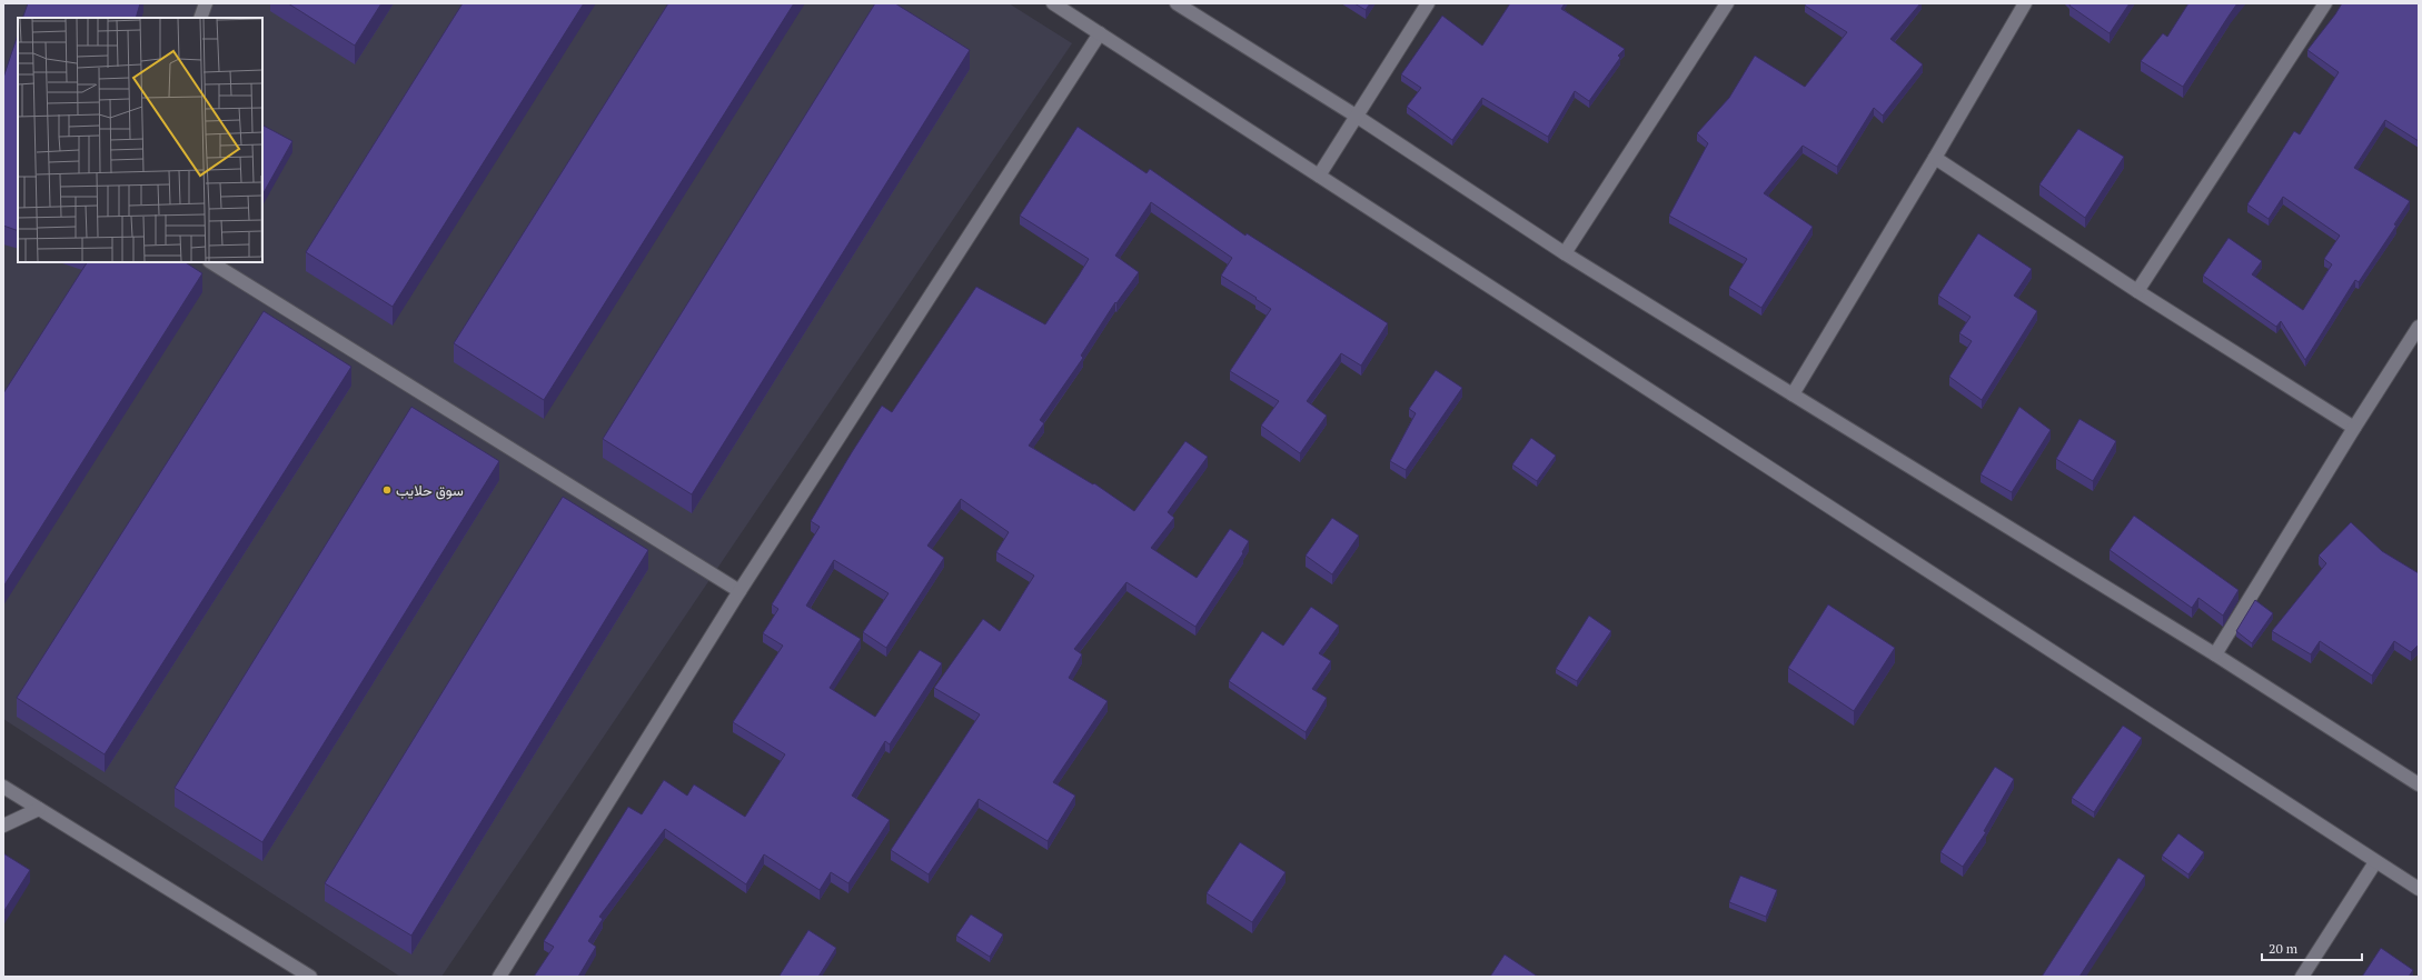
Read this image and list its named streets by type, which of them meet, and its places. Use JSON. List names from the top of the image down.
{
  "places": ["سوق حلايب"],
  "scale_bar": "20 m"
}
